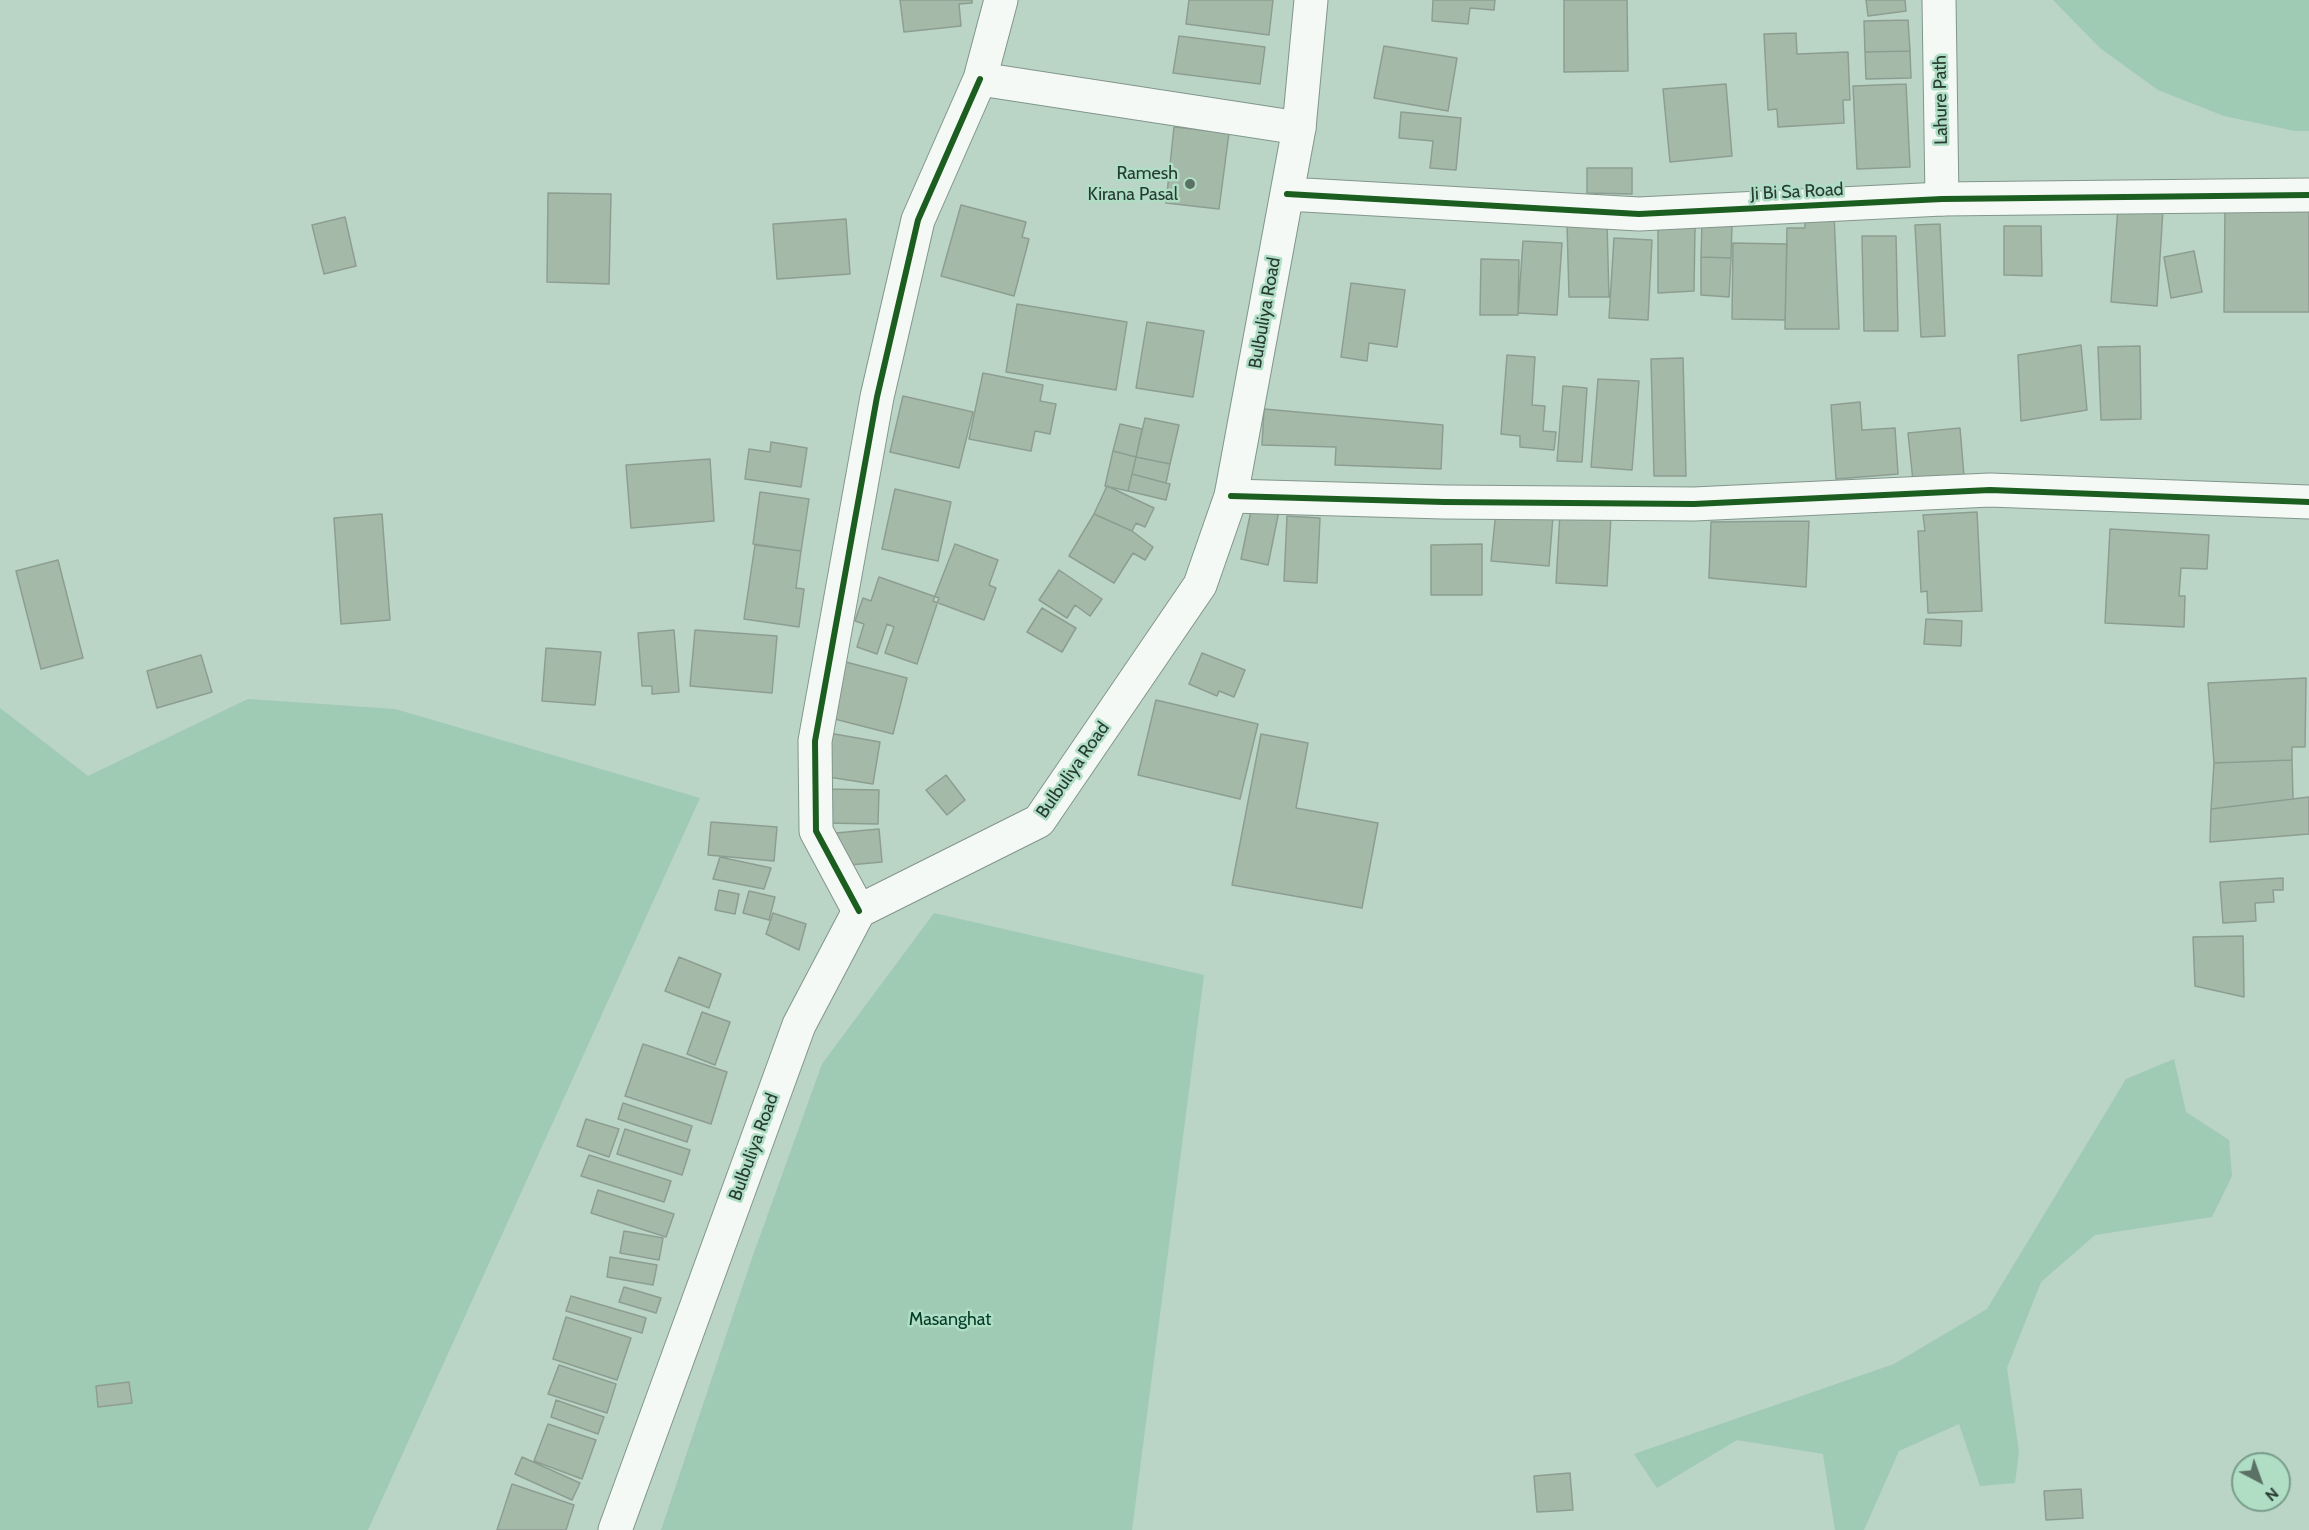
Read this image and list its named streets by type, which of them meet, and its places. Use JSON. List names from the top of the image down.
{
  "streets": {
    "street": ["Lahure Path", "Ji Bi Sa Road", "Bulbuliya Road"]
  },
  "crossings": [
    ["Lahure Path", "Ji Bi Sa Road"],
    ["Ji Bi Sa Road", "Bulbuliya Road"]
  ],
  "parks": ["Masanghat"],
  "places": ["Ramesh Kirana Pasal"],
  "north": "bottom right"
}
